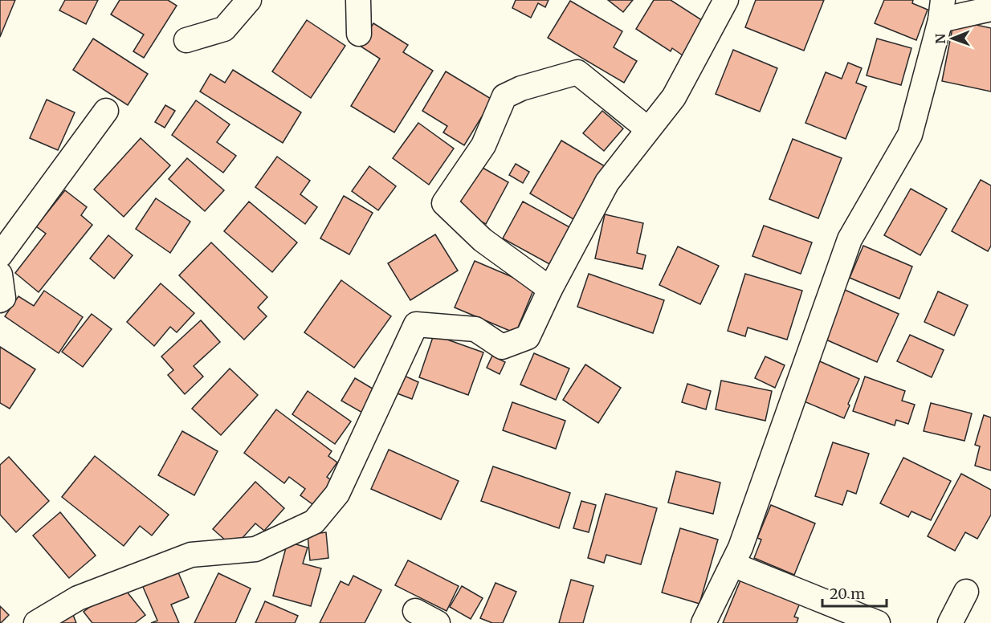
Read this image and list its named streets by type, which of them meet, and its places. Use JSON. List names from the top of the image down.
{
  "scale_bar": "20 m",
  "north": "left"
}
